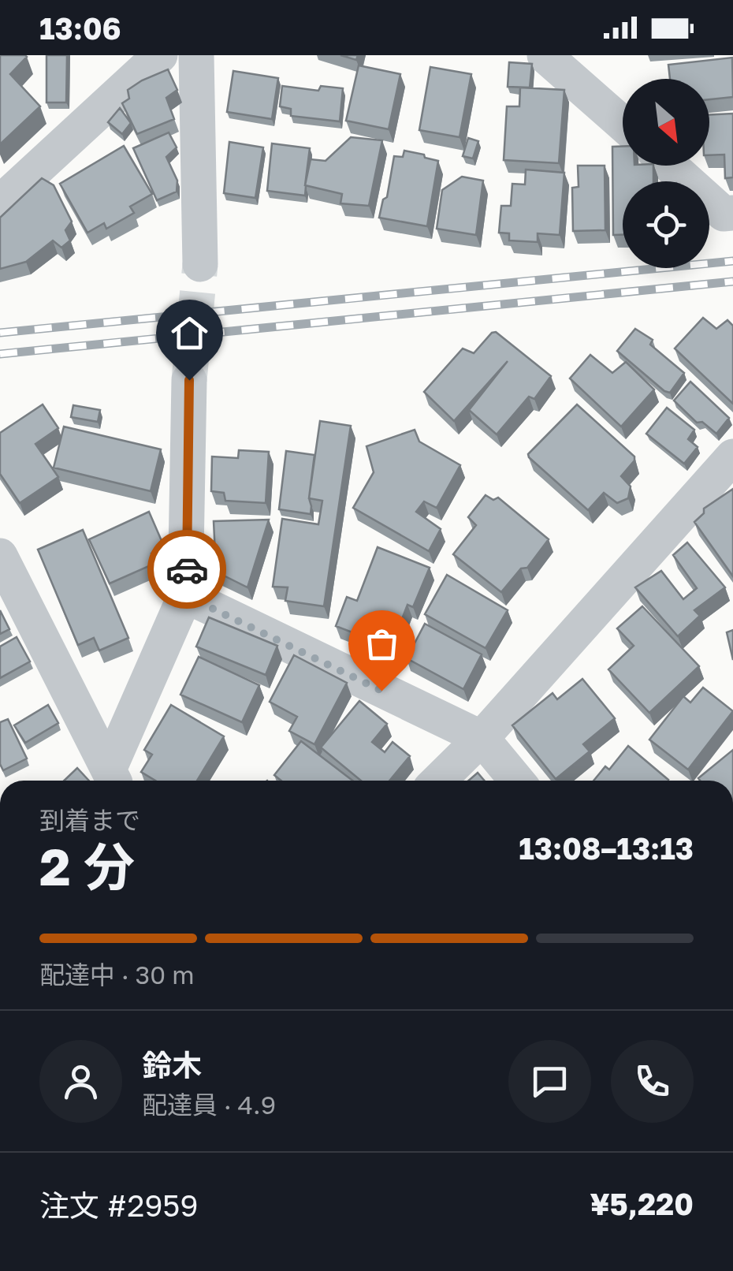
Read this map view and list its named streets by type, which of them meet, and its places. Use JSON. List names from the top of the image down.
{
  "north": "bottom right",
  "page": {
    "status": "13:06",
    "heading": ["2 分", "到着まで", "13:08–13:13"],
    "panel": [
      "鈴木",
      "配達員 · 4.9",
      "注文 #2959",
      "¥5,220"
    ],
    "bar": "配達中 · 30 m"
  }
}
